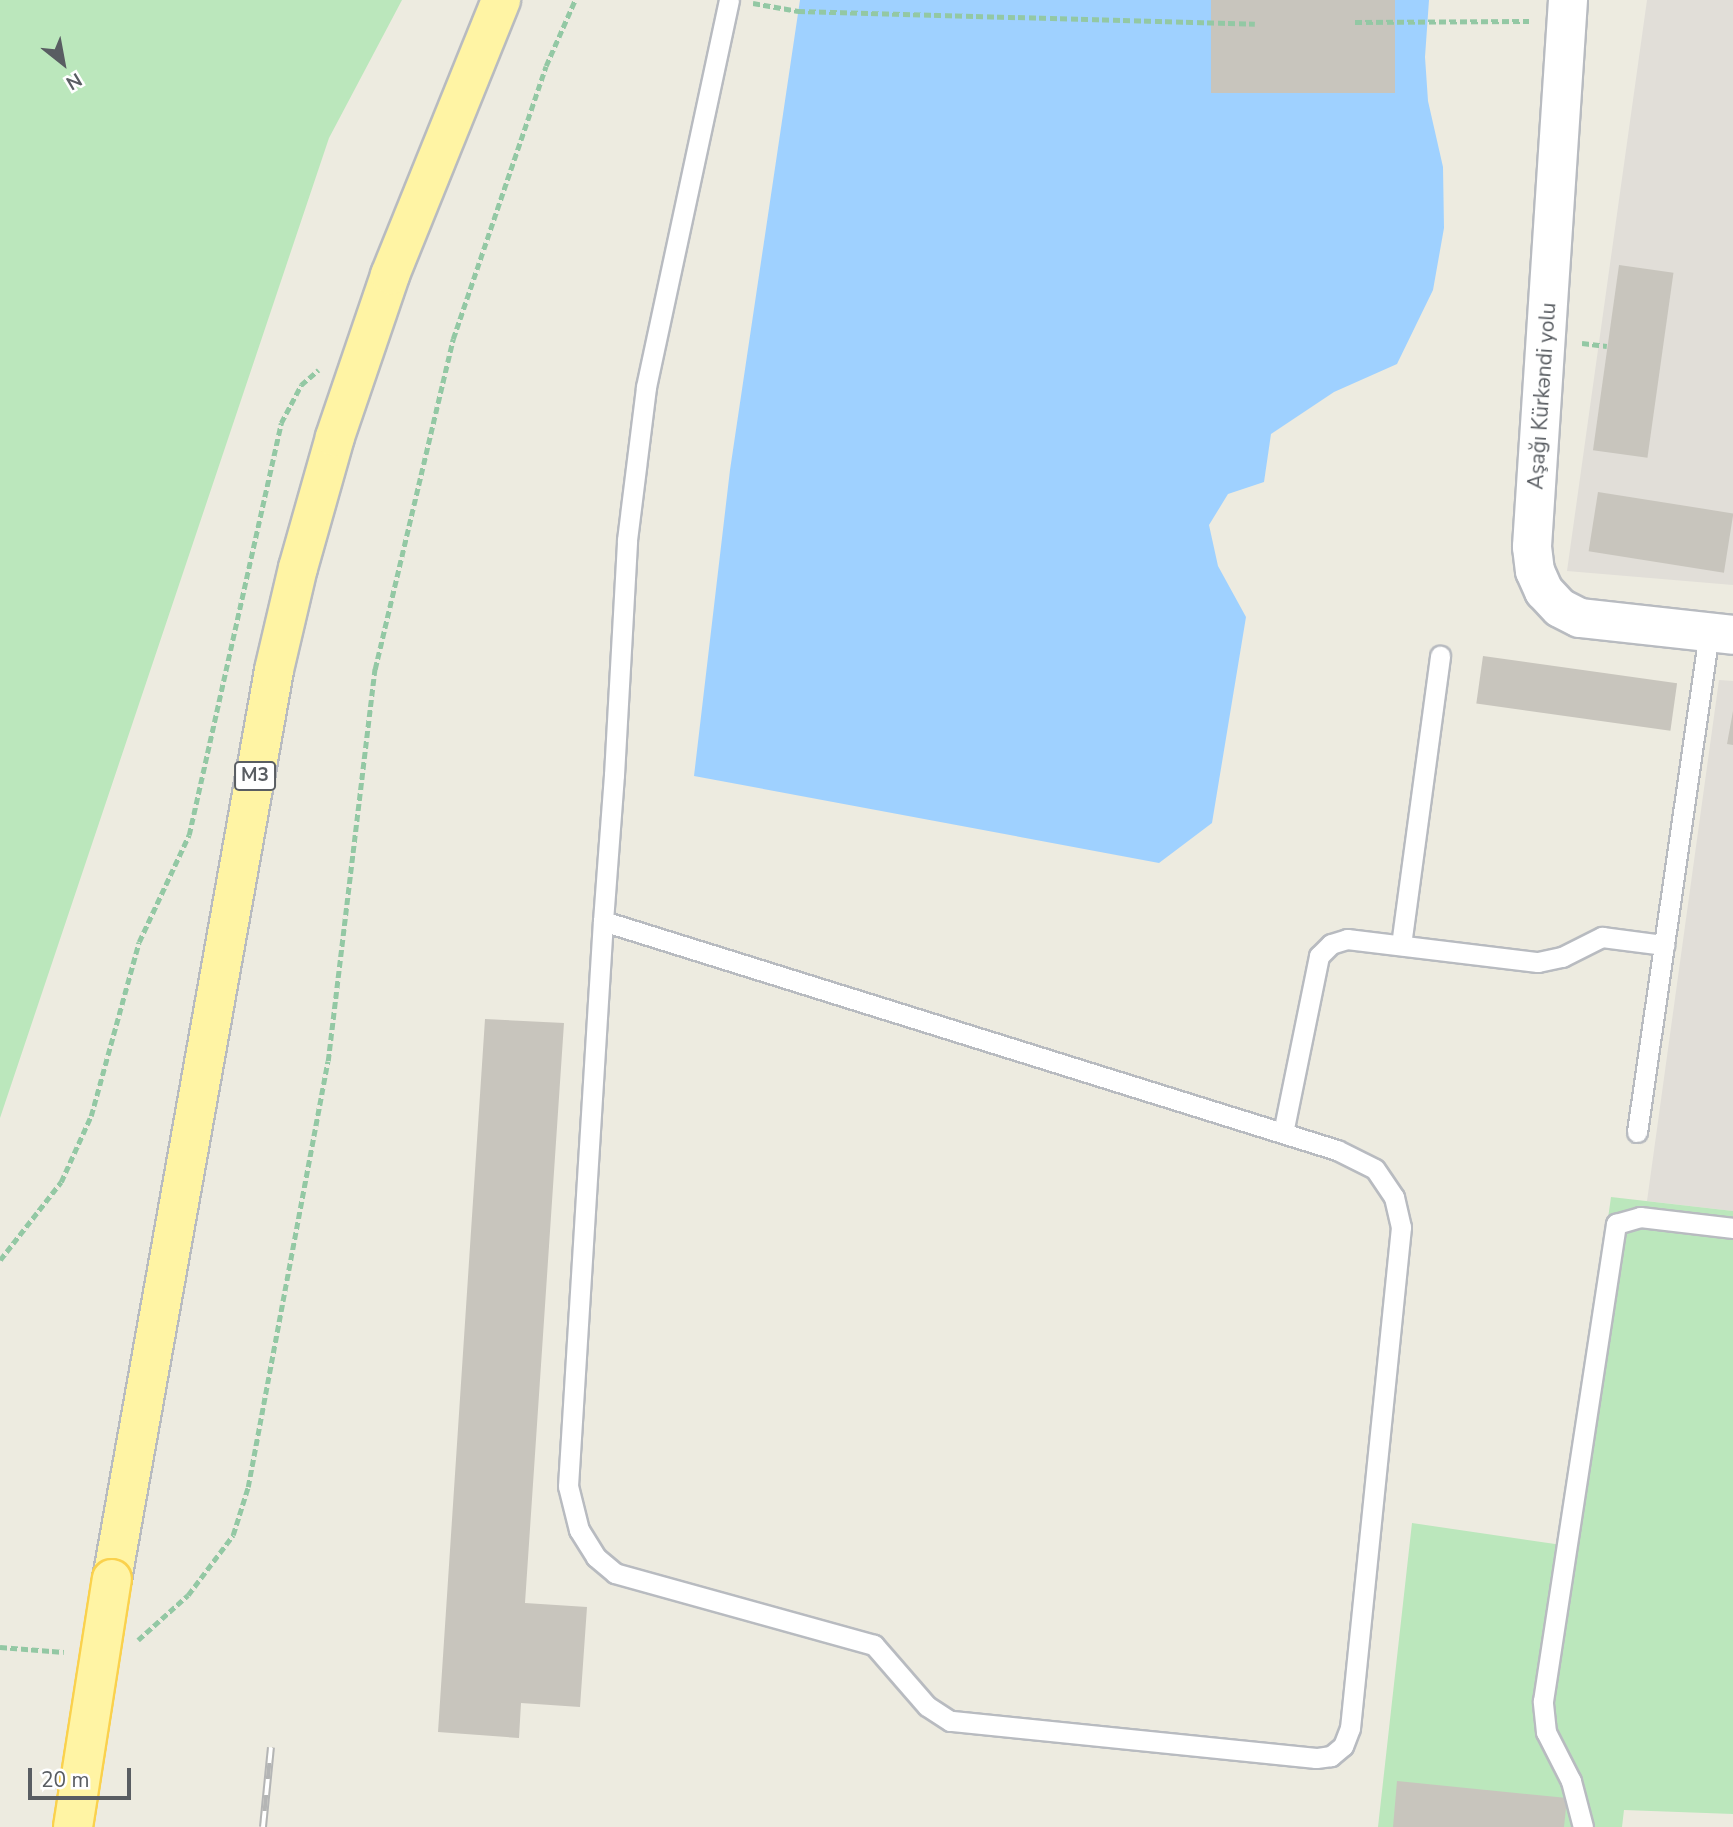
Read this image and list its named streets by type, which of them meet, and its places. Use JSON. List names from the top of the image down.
{
  "streets": {
    "main road": ["M3"],
    "street": ["Aşağı Kürkəndi yolu"]
  },
  "scale_bar": "20 m",
  "north": "bottom right"
}
